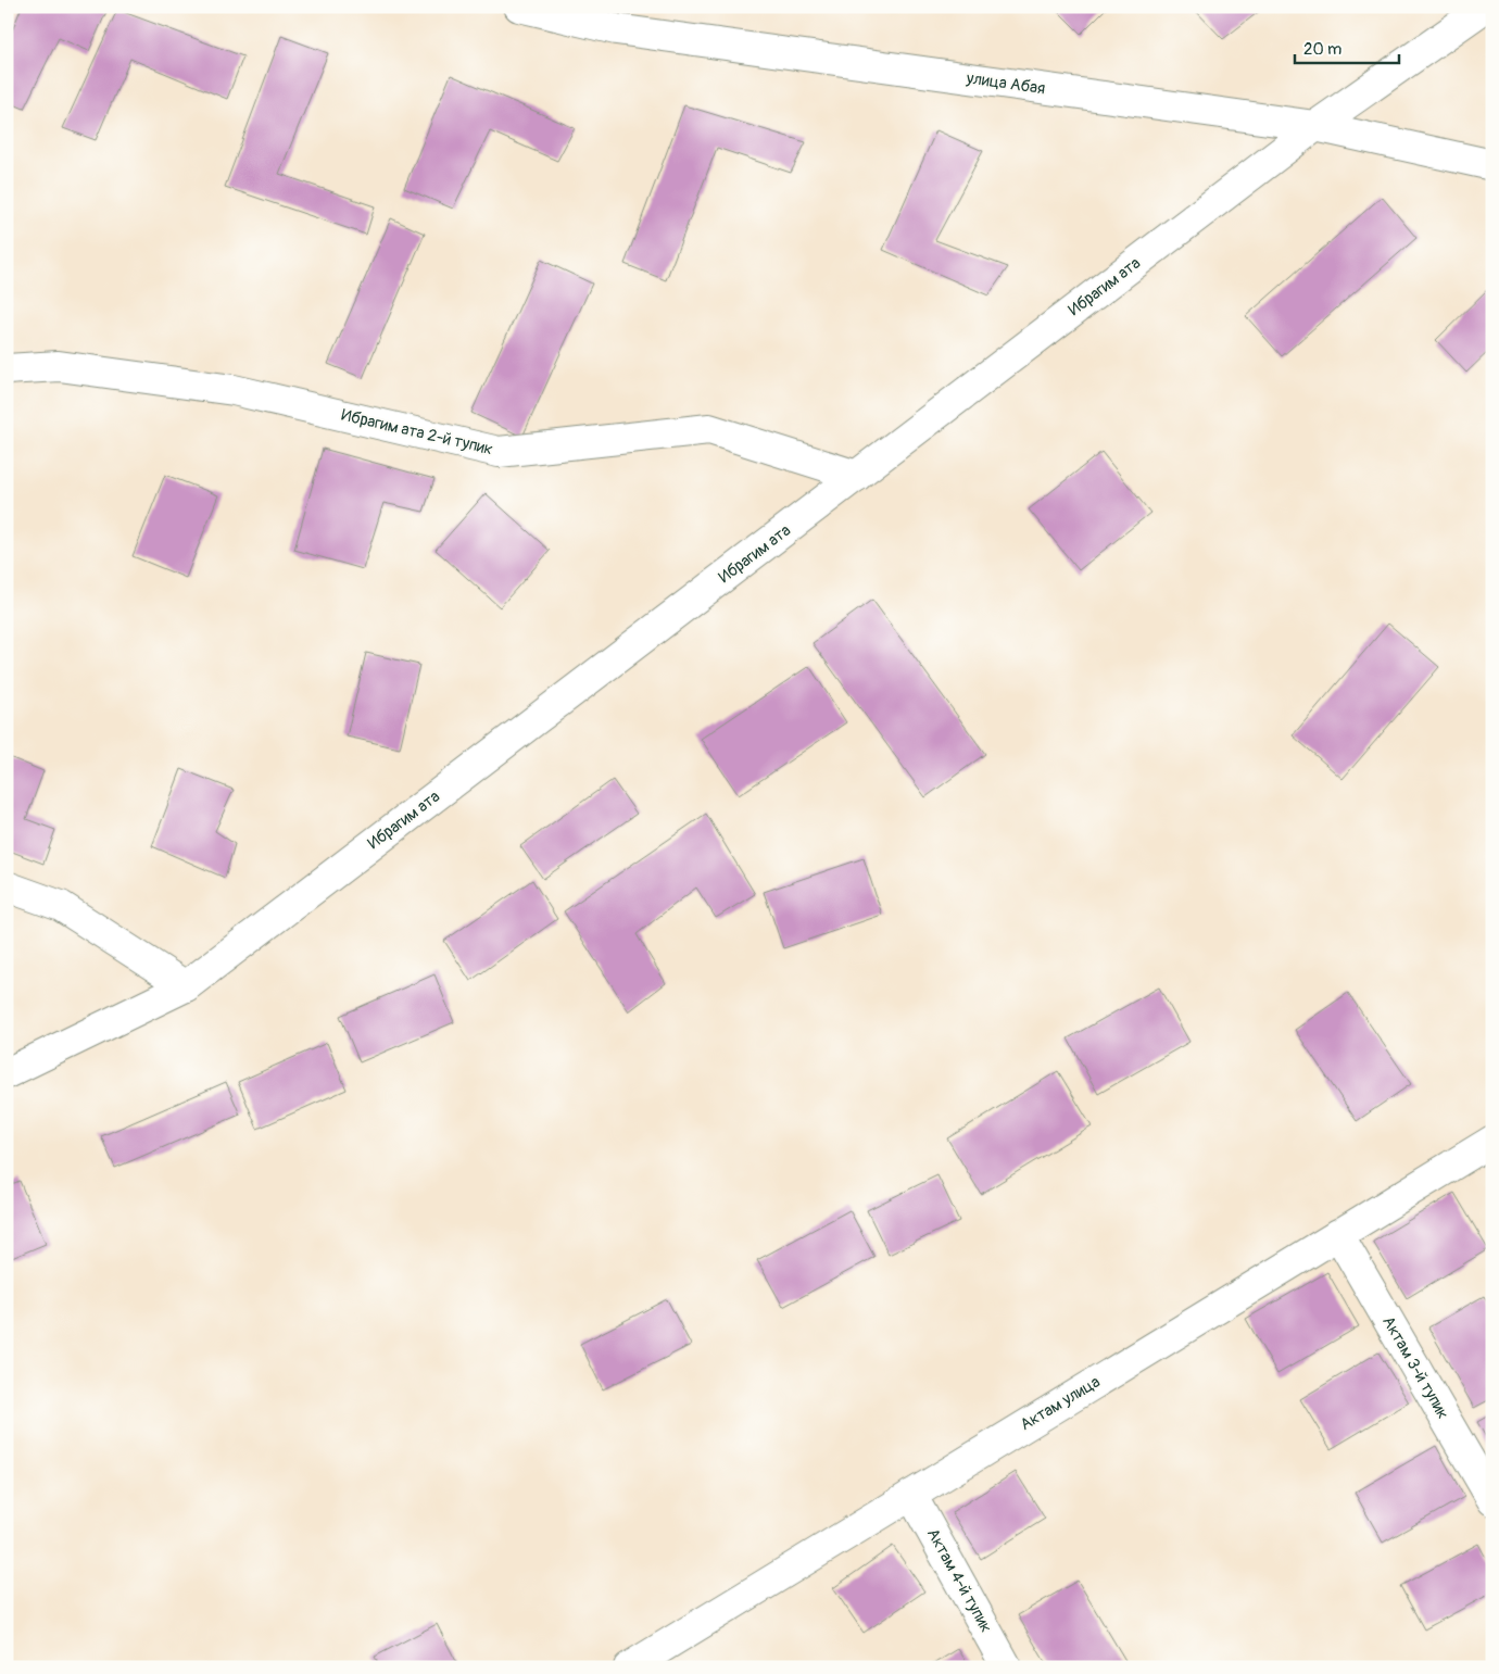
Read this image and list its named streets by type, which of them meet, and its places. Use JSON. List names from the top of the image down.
{
  "streets": {
    "street": [
      "улица Абая",
      "Ибрагим ата",
      "Ибрагим ата 2-й тупик",
      "Актам 3-й тупик",
      "Актам улица",
      "Актам 4-й тупик"
    ]
  },
  "crossings": [
    ["улица Абая", "Ибрагим ата"],
    ["Ибрагим ата", "Ибрагим ата 2-й тупик"],
    ["Актам 3-й тупик", "Актам улица"],
    ["Актам улица", "Актам 4-й тупик"]
  ],
  "scale_bar": "20 m"
}
